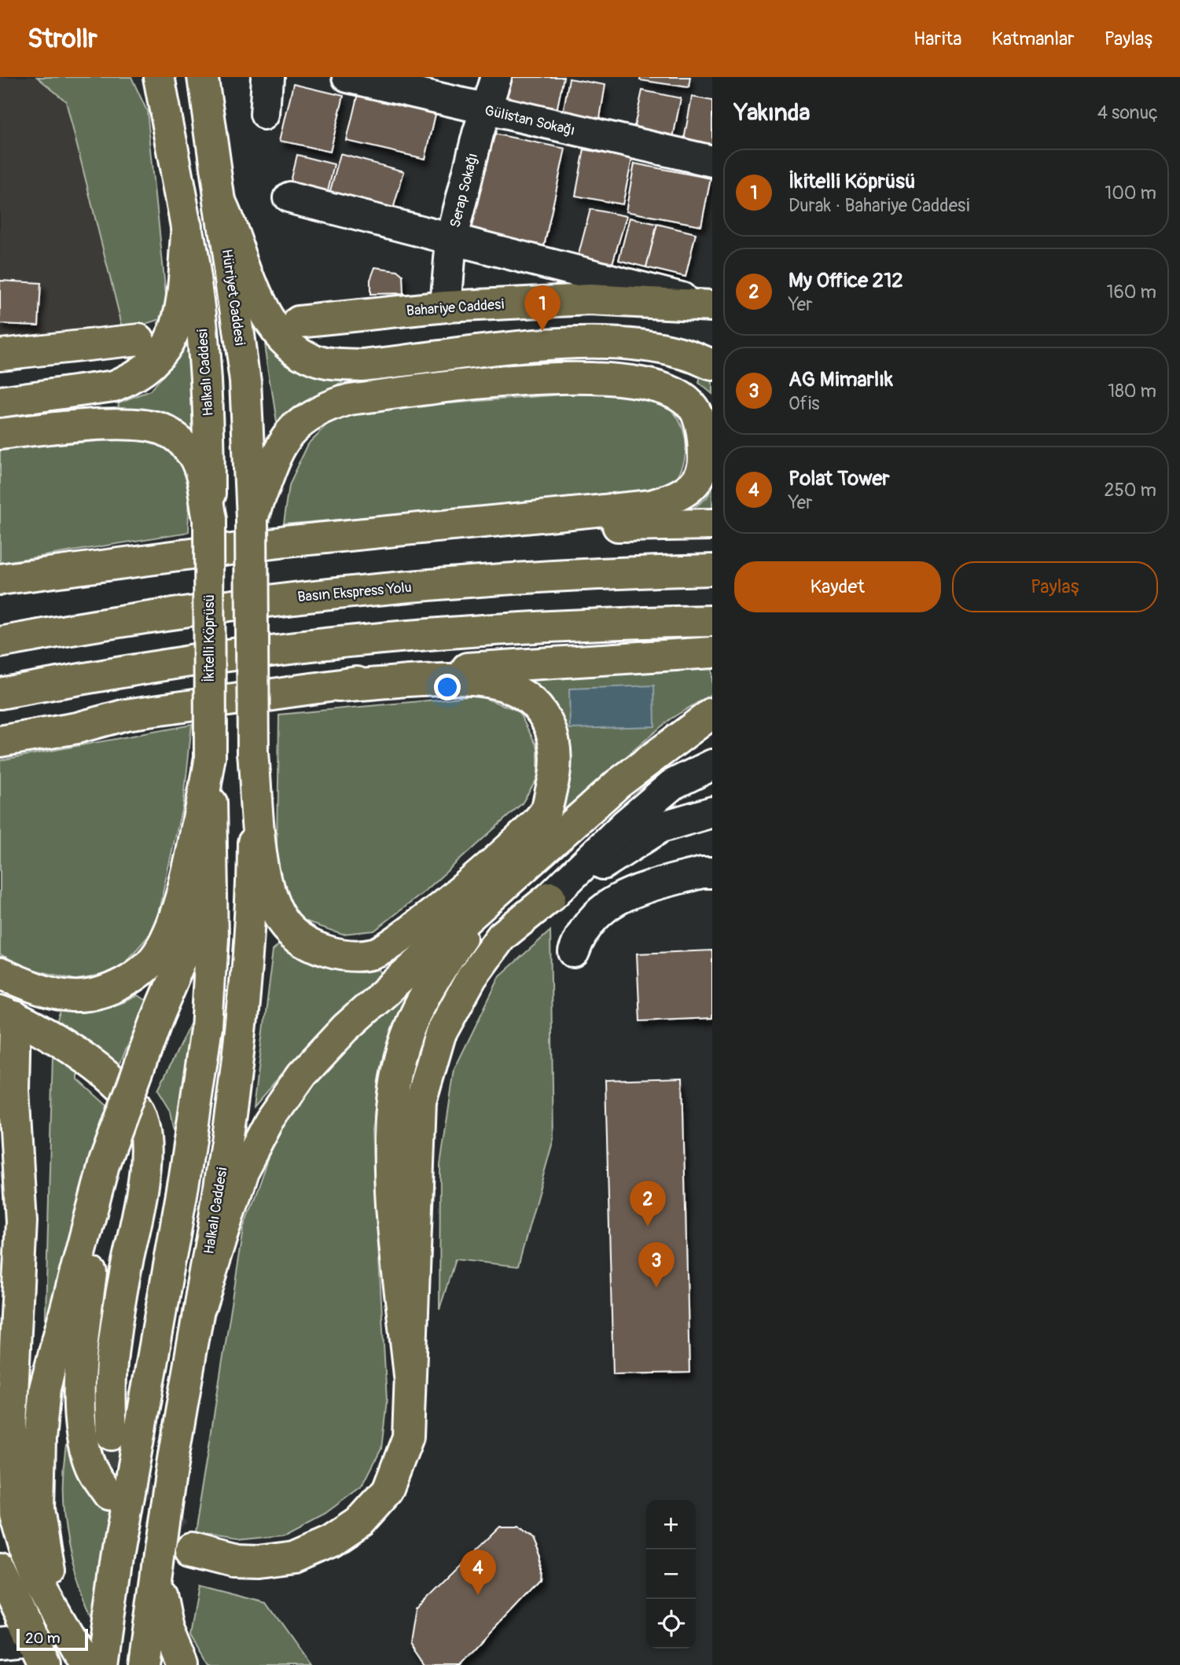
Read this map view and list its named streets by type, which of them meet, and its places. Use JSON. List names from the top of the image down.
{
  "streets": {
    "main road": [
      "Hürriyet Caddesi",
      "Bahariye Caddesi",
      "Halkalı Caddesi",
      "Basın Ekspress Yolu",
      "İkitelli Köprüsü"
    ],
    "street": ["Gülistan Sokağı", "Serap Sokağı"]
  },
  "crossings": [
    ["Gülistan Sokağı", "Serap Sokağı"],
    ["Serap Sokağı", "Bahariye Caddesi"],
    ["Halkalı Caddesi", "İkitelli Köprüsü"]
  ],
  "scale_bar": "20 m",
  "page": {
    "header": "Strollr",
    "nav": ["Harita", "Katmanlar", "Paylaş"],
    "heading": ["Yakında", "4 sonuç"],
    "list": [
      {
        "mark": "1",
        "name": "İkitelli Köprüsü",
        "note": "Durak · Bahariye Caddesi",
        "value": "100 m"
      },
      {
        "mark": "2",
        "name": "My Office 212",
        "note": "Yer",
        "value": "160 m"
      },
      {
        "mark": "3",
        "name": "AG Mimarlık",
        "note": "Ofis",
        "value": "180 m"
      },
      {
        "mark": "4",
        "name": "Polat Tower",
        "note": "Yer",
        "value": "250 m"
      }
    ],
    "pins": [
      "1",
      "2",
      "3",
      "4"
    ],
    "buttons": ["Kaydet", "Paylaş"],
    "map_buttons": ["+", "−"],
    "scale": "20 m"
  }
}
